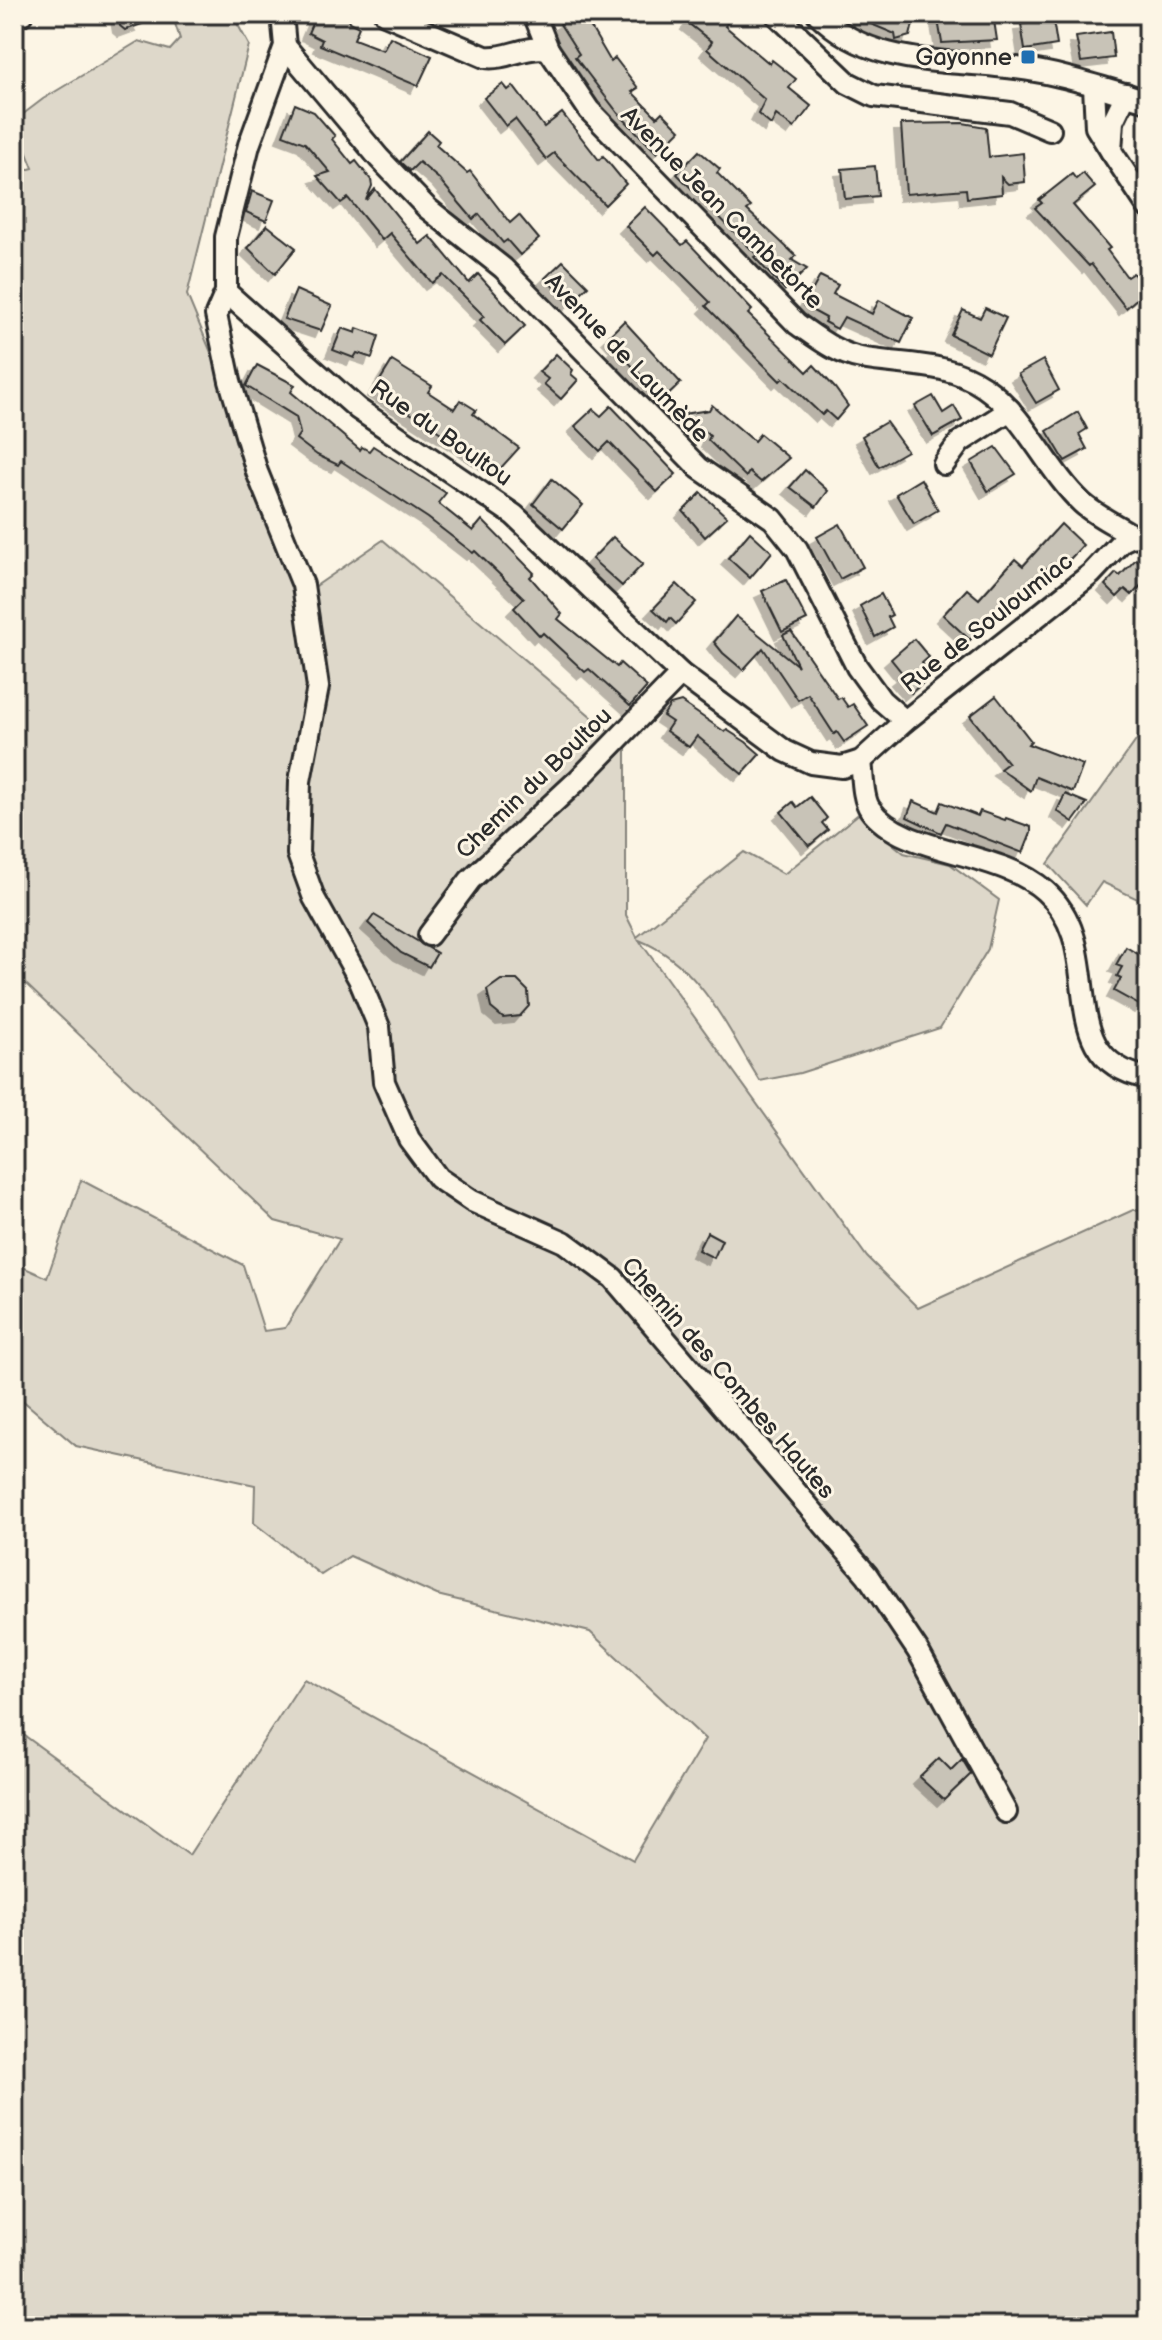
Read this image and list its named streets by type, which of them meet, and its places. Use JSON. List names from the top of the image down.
{
  "streets": {
    "street": [
      "Avenue Jean Cambetorte",
      "Avenue de Laumède",
      "Rue du Boultou",
      "Rue de Souloumiac",
      "Chemin du Boultou",
      "Chemin des Combes Hautes"
    ]
  },
  "crossings": [
    ["Avenue Jean Cambetorte", "Rue de Souloumiac"],
    ["Avenue de Laumède", "Rue de Souloumiac"],
    ["Rue du Boultou", "Rue de Souloumiac"],
    ["Rue du Boultou", "Chemin du Boultou"],
    ["Rue du Boultou", "Chemin des Combes Hautes"]
  ],
  "places": {
    "transit": ["Gayonne"]
  }
}
